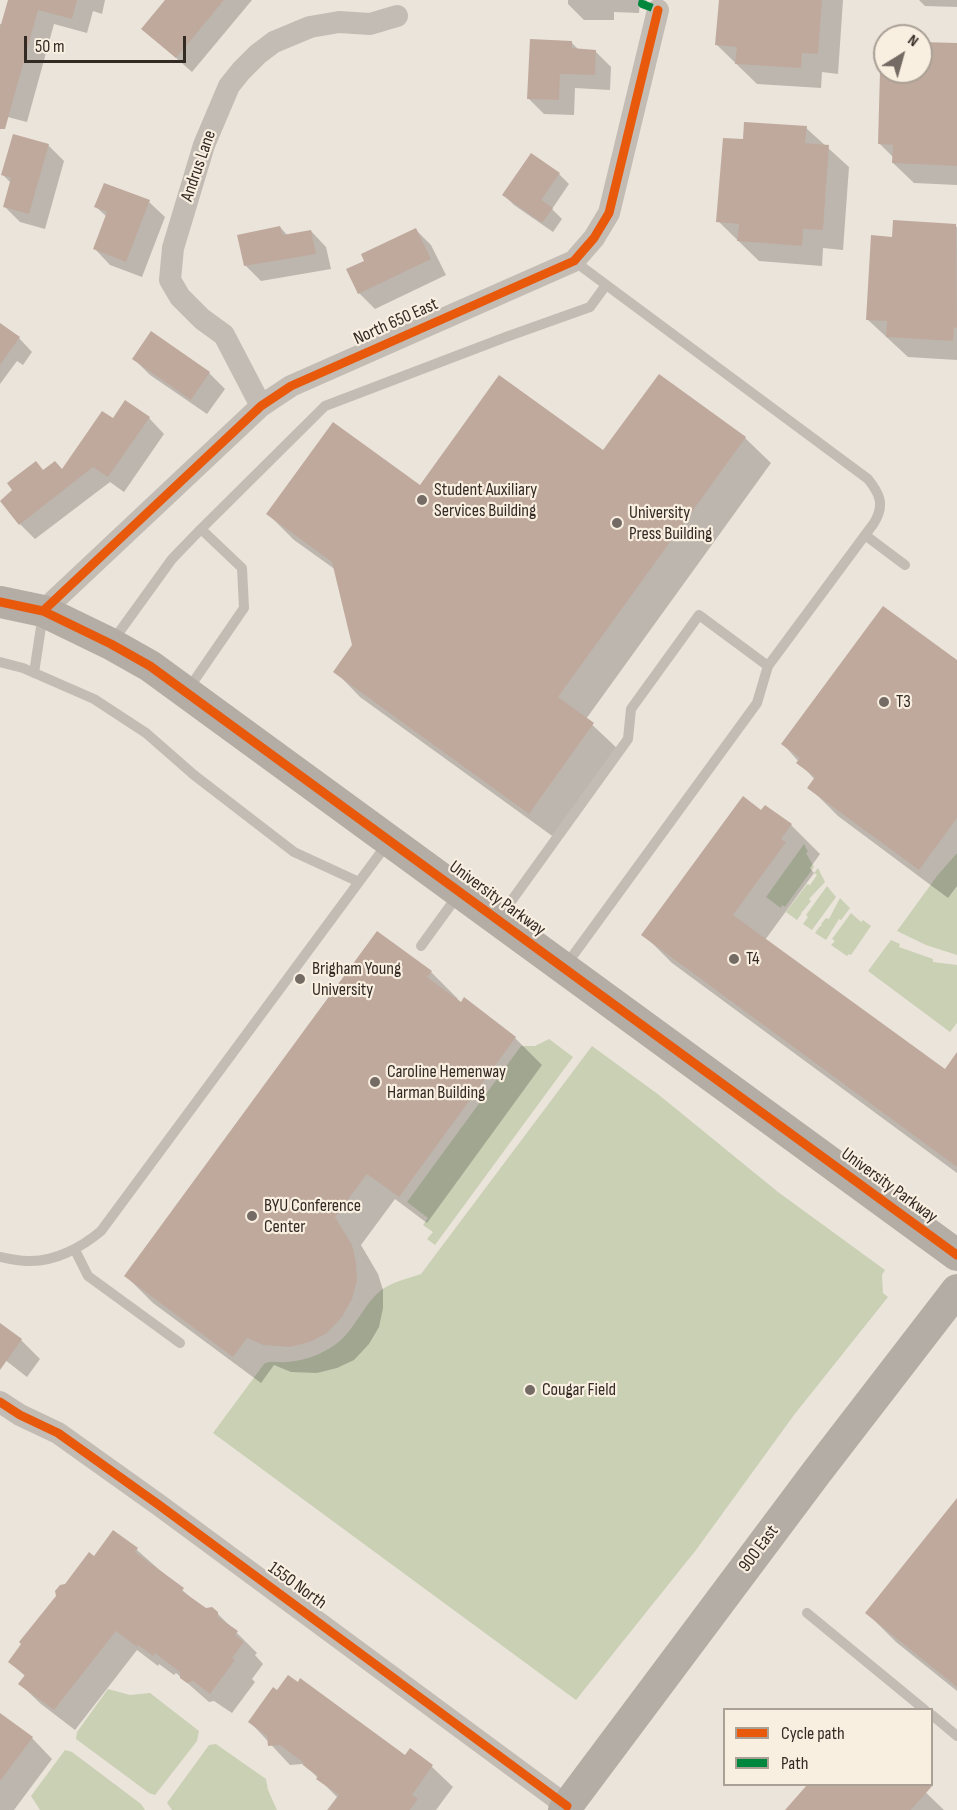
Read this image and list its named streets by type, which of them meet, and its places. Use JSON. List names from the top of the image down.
{
  "streets": {
    "main road": ["University Parkway", "900 East"],
    "street": ["Andrus Lane", "North 650 East", "1550 North"]
  },
  "crossings": [
    ["Andrus Lane", "North 650 East"],
    ["North 650 East", "University Parkway"],
    ["900 East", "1550 North"]
  ],
  "places": [
    "Student Auxiliary Services Building",
    "University Press Building",
    "T3",
    "T4",
    "Brigham Young University",
    "Caroline Hemenway Harman Building",
    "BYU Conference Center",
    "Cougar Field"
  ],
  "legend": ["Cycle path", "Path"],
  "scale_bar": "50 m",
  "north": "top right"
}
